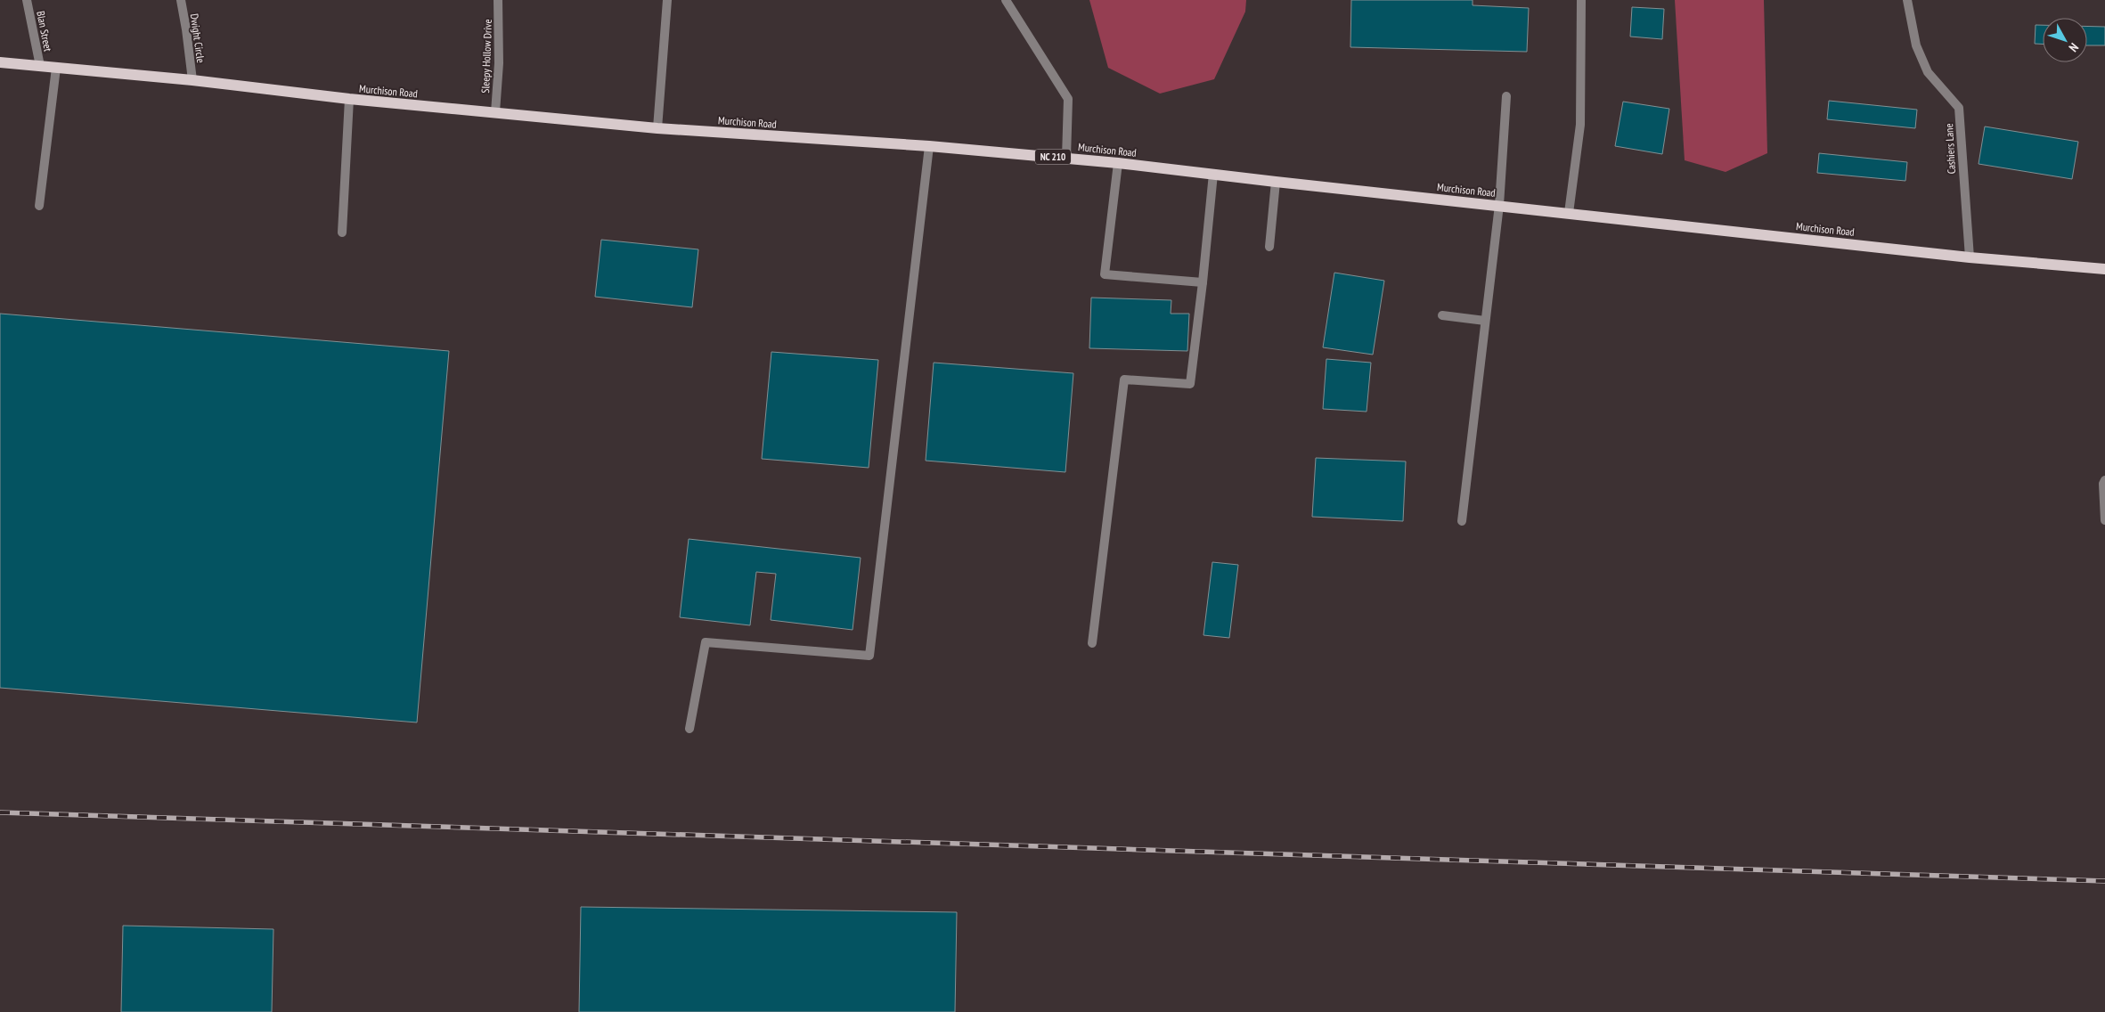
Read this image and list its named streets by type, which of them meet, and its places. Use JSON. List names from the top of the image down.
{
  "streets": {
    "main road": ["Murchison Road", "NC 210"],
    "street": [
      "Blan Street",
      "Dwight Circle",
      "Sleepy Hollow Drive",
      "Cashiers Lane"
    ]
  },
  "crossings": [
    ["Blan Street", "Murchison Road"],
    ["Dwight Circle", "Murchison Road"],
    ["Sleepy Hollow Drive", "Murchison Road"],
    ["Murchison Road", "Cashiers Lane"]
  ],
  "north": "bottom right"
}
